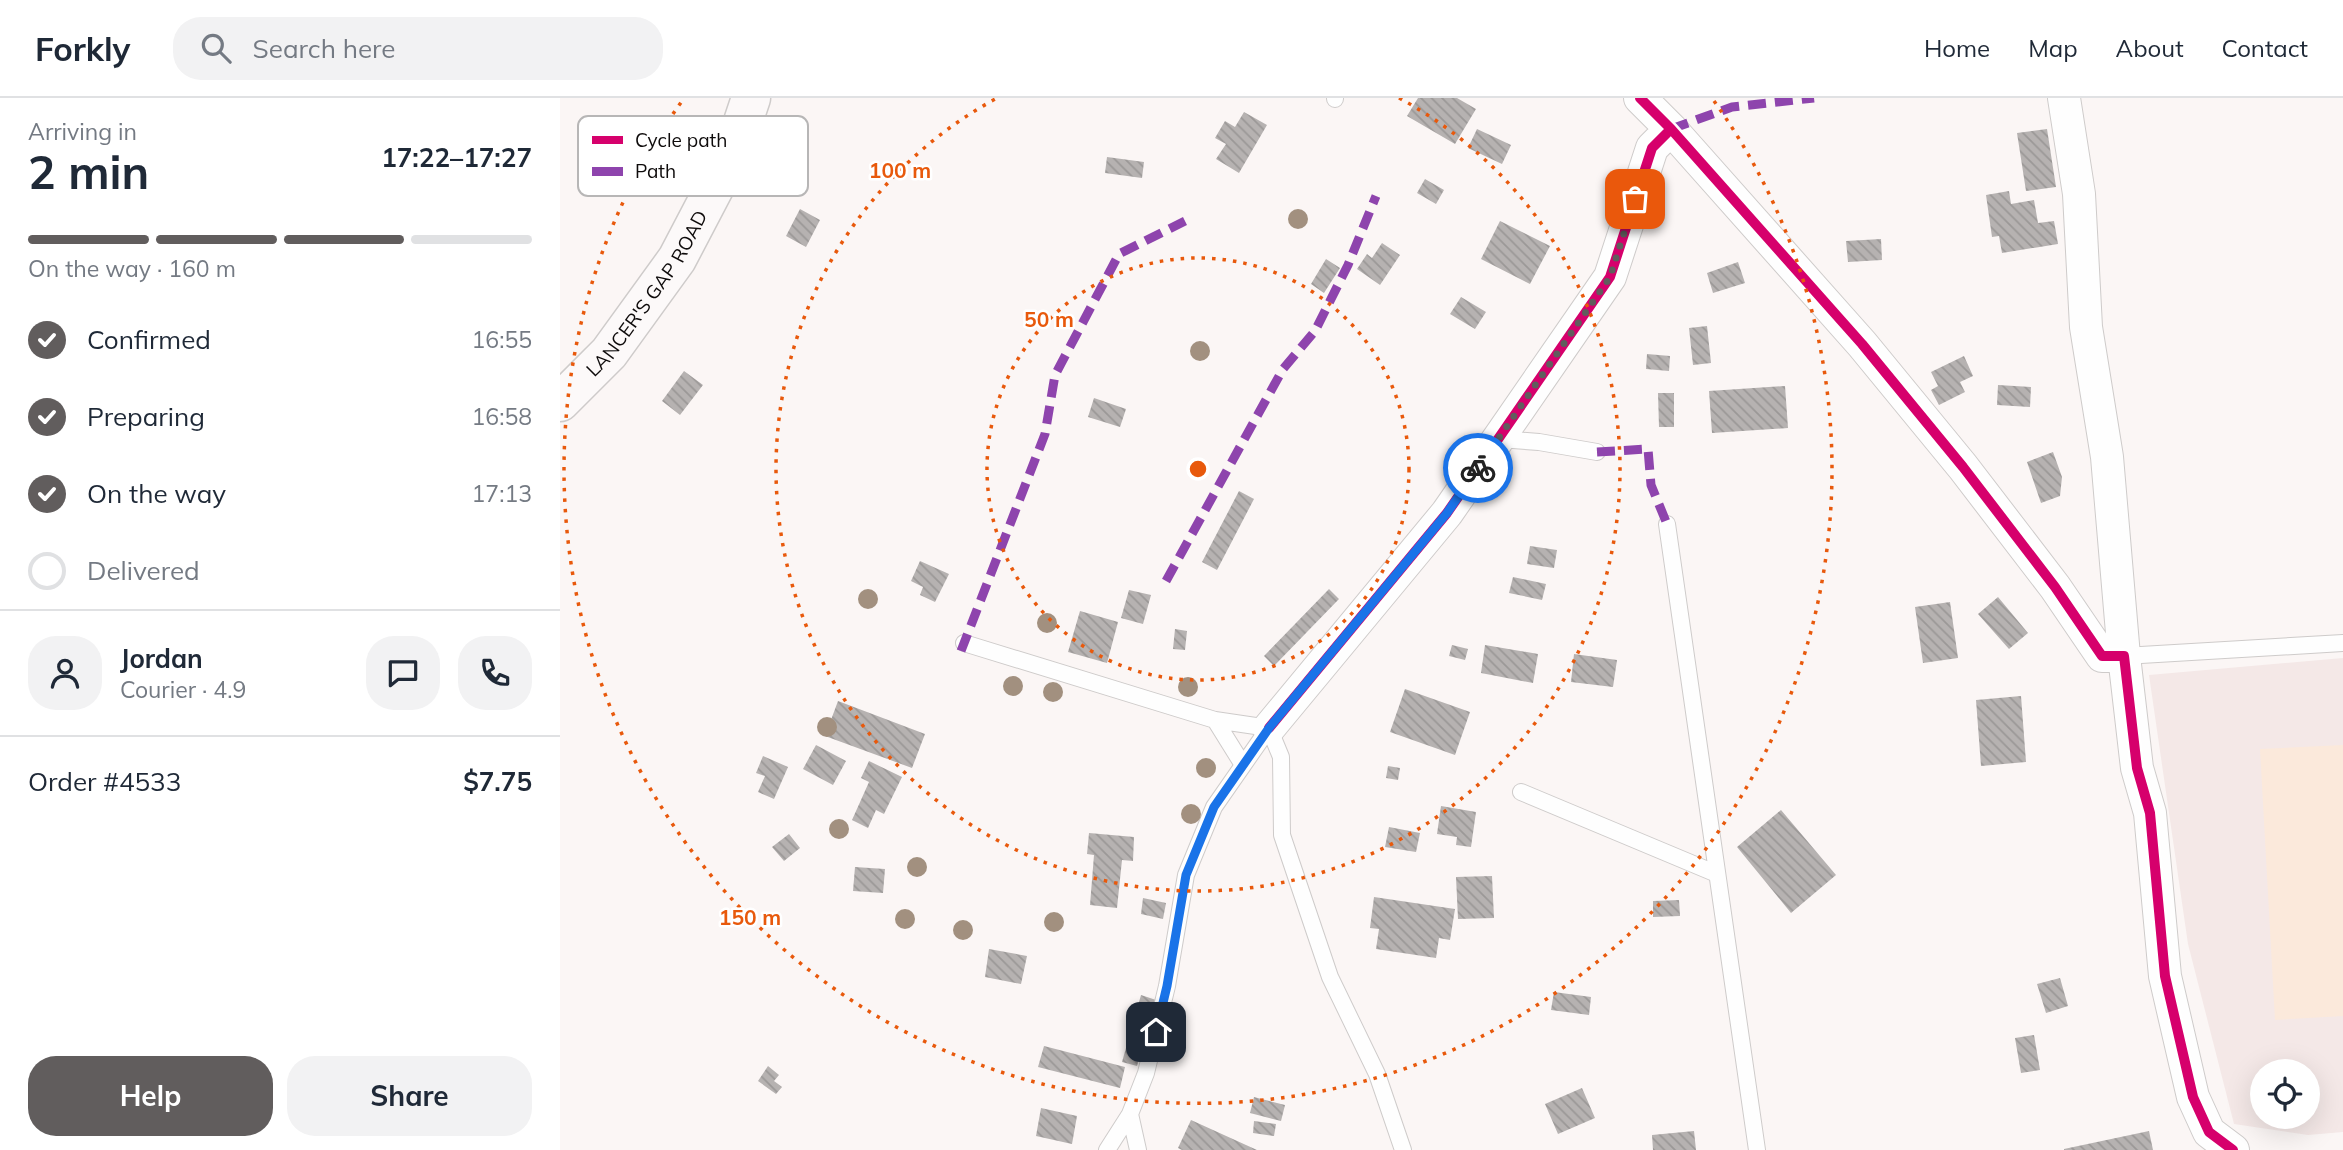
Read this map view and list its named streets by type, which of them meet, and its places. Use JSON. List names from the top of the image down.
{
  "streets": {
    "main road": ["LANCER'S GAP ROAD"]
  },
  "legend": ["Cycle path", "Path"],
  "page": {
    "header": "Forkly",
    "search": "Search here",
    "nav": [
      "Home",
      "Map",
      "About",
      "Contact"
    ],
    "heading": ["2 min", "Arriving in", "17:22–17:27"],
    "panel": [
      "Jordan",
      "Courier · 4.9",
      "Order #4533",
      "$7.75"
    ],
    "bar": "On the way · 160 m",
    "list": [
      ["Confirmed", "16:55"],
      ["Preparing", "16:58"],
      ["On the way", "17:13"],
      "Delivered"
    ],
    "buttons": ["Help", "Share"]
  },
  "rings": ["100 m", "50 m", "150 m"]
}
